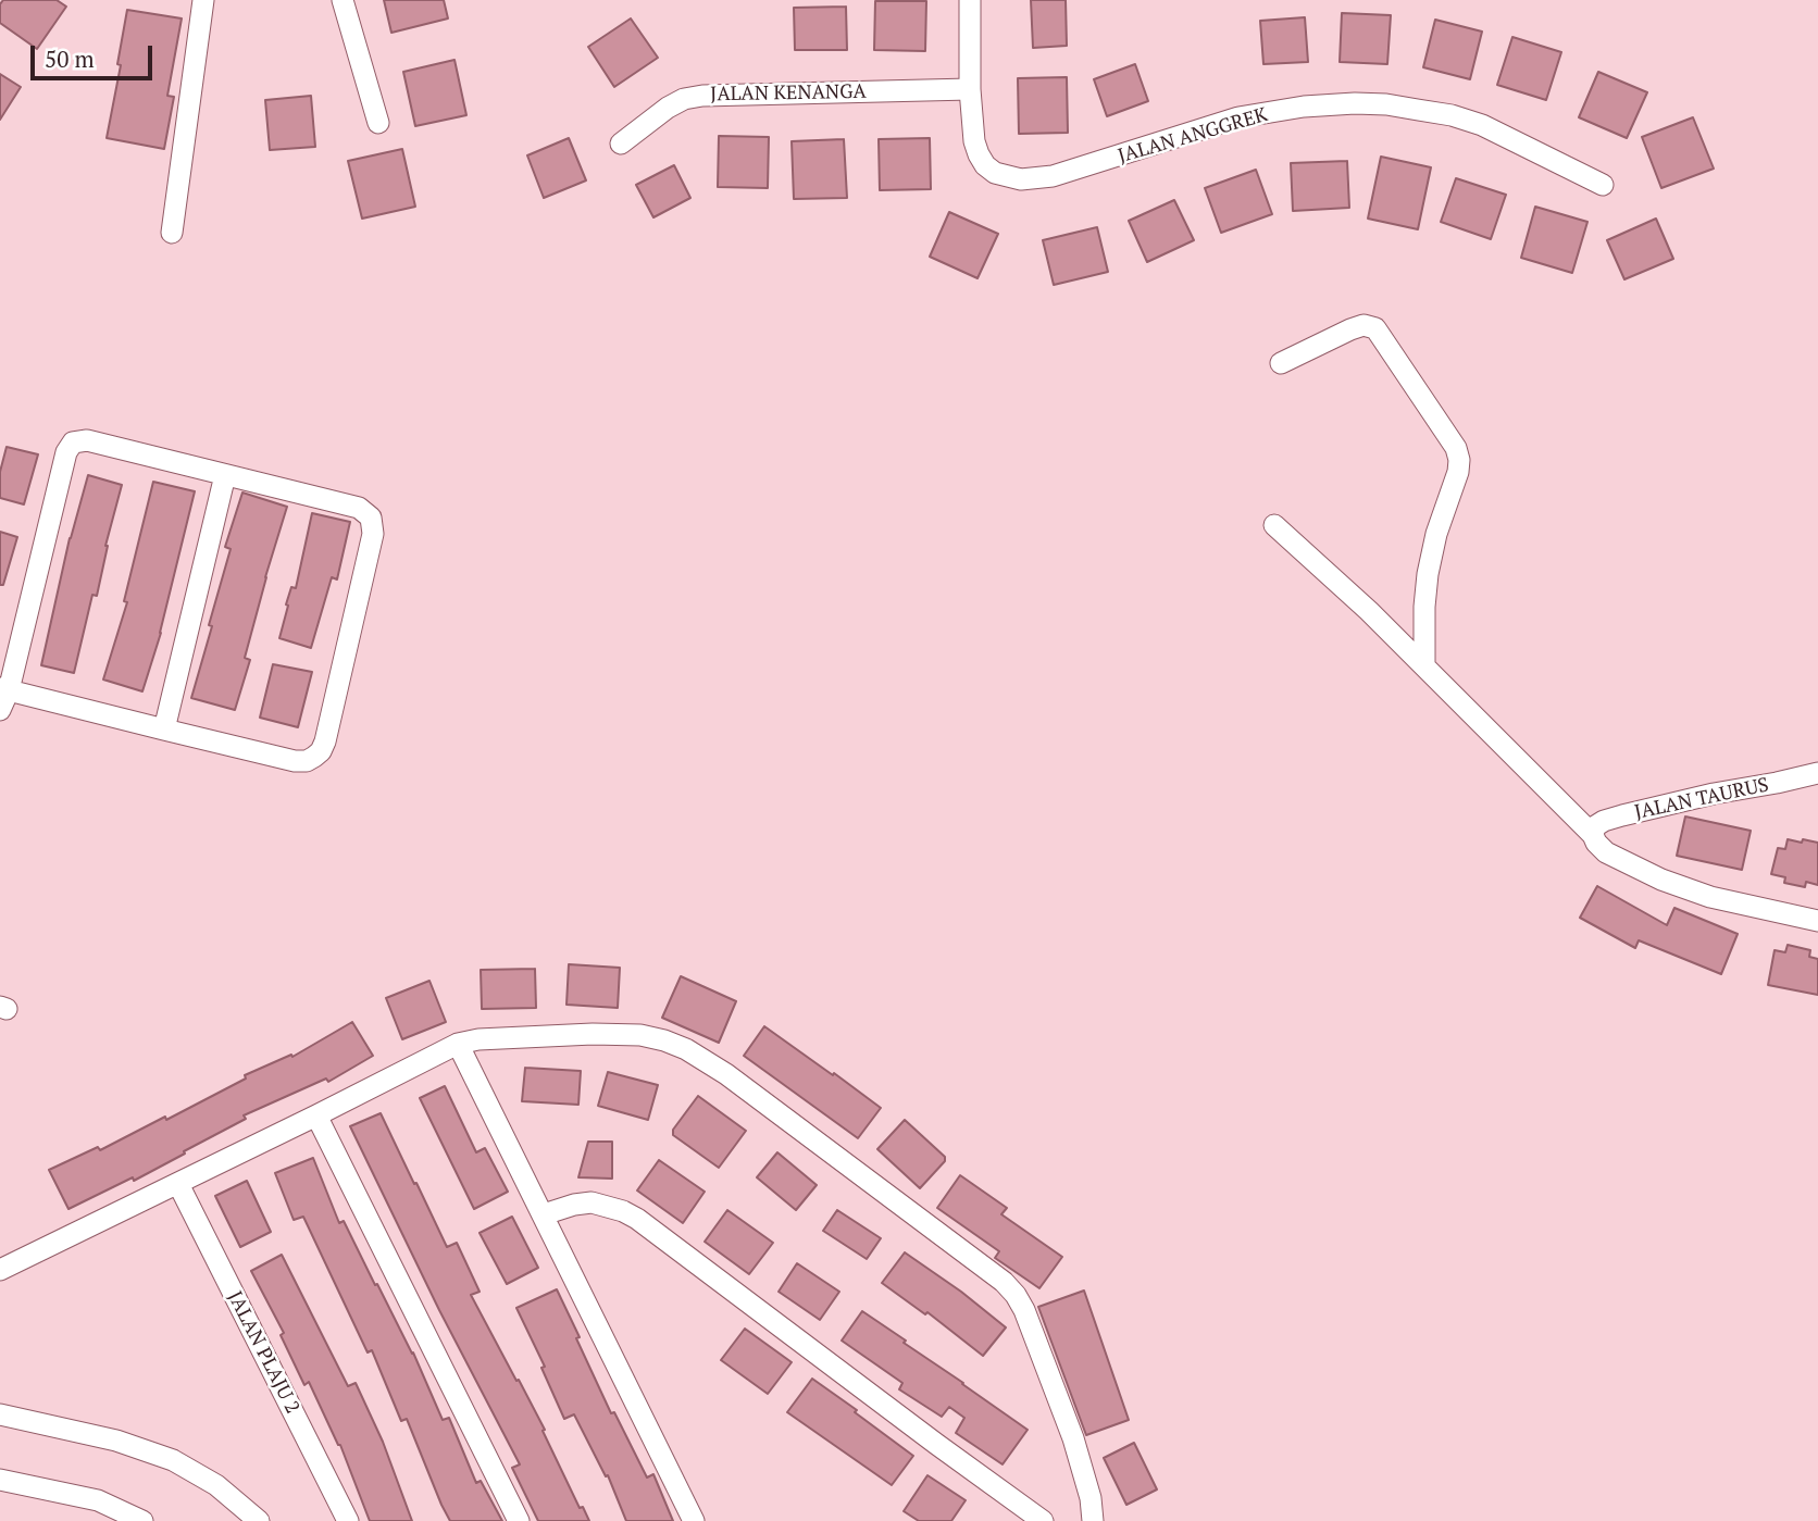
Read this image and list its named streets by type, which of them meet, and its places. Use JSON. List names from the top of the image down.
{
  "streets": {
    "street": [
      "JALAN KENANGA",
      "JALAN ANGGREK",
      "JALAN TAURUS",
      "JALAN PLAJU 2"
    ]
  },
  "crossings": [
    ["JALAN KENANGA", "JALAN ANGGREK"]
  ],
  "scale_bar": "50 m"
}
